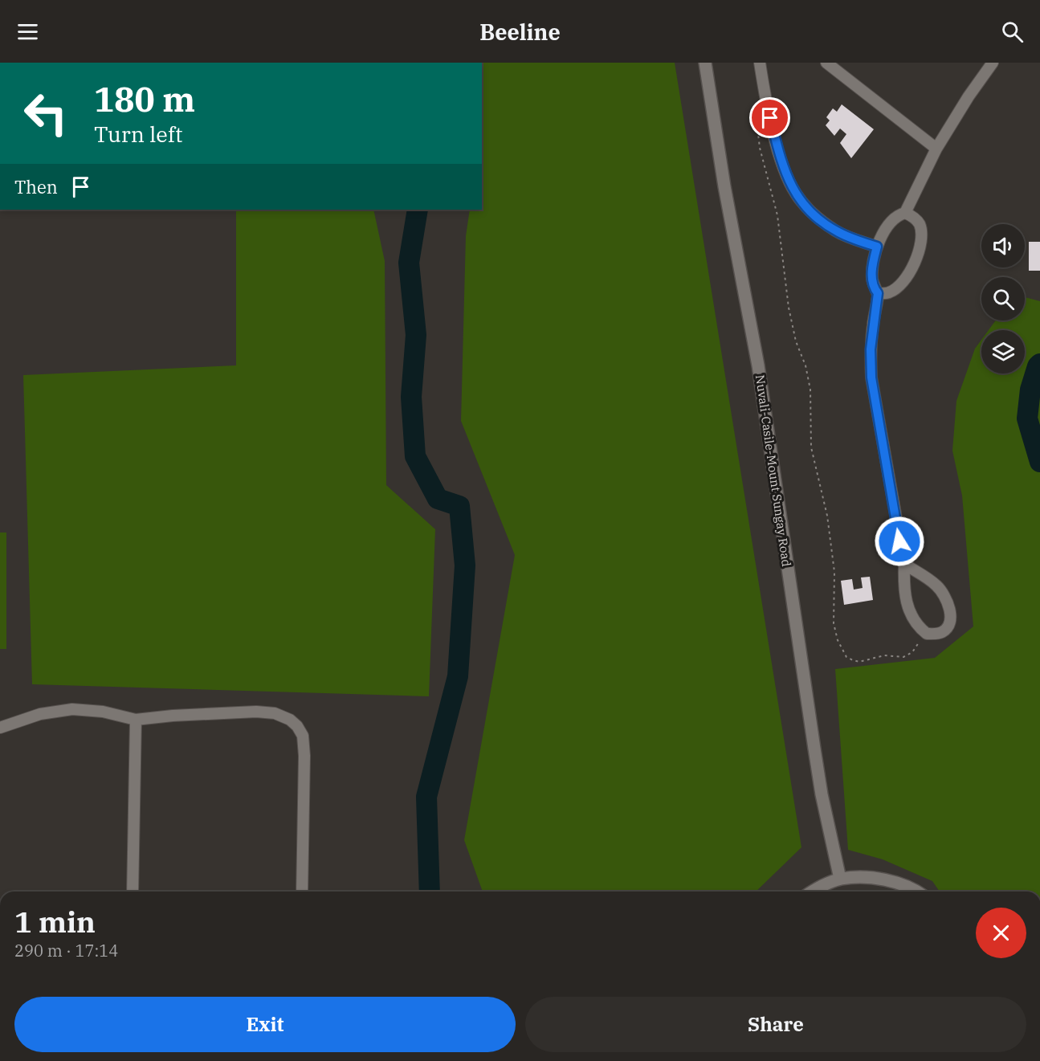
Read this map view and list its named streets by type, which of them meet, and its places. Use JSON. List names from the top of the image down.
{
  "streets": {
    "main road": ["Nuvali-Casile-Mount Sungay Road"]
  },
  "page": {
    "header": "Beeline",
    "turn": ["180 m", "Turn left"],
    "then": "Then",
    "heading": ["1 min", "290 m · 17:14"],
    "buttons": ["Exit", "Share"]
  }
}
